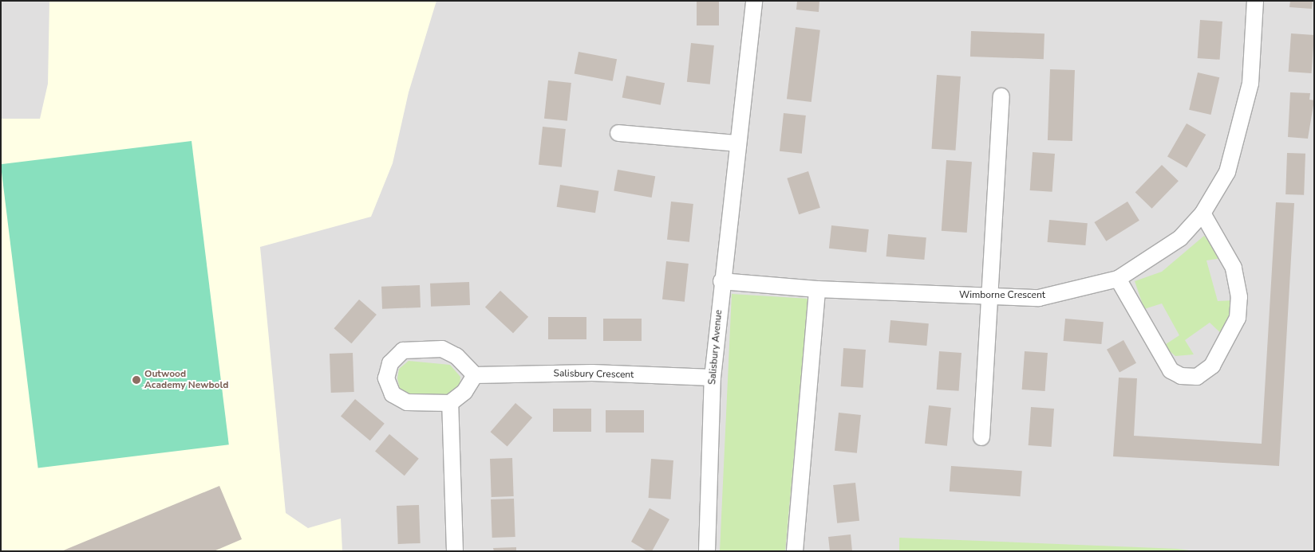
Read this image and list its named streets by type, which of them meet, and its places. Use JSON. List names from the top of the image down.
{
  "streets": {
    "street": ["Wimborne Crescent", "Salisbury Avenue", "Salisbury Crescent"]
  },
  "crossings": [
    ["Wimborne Crescent", "Salisbury Avenue"],
    ["Salisbury Avenue", "Salisbury Crescent"]
  ],
  "places": ["Outwood Academy Newbold"]
}
